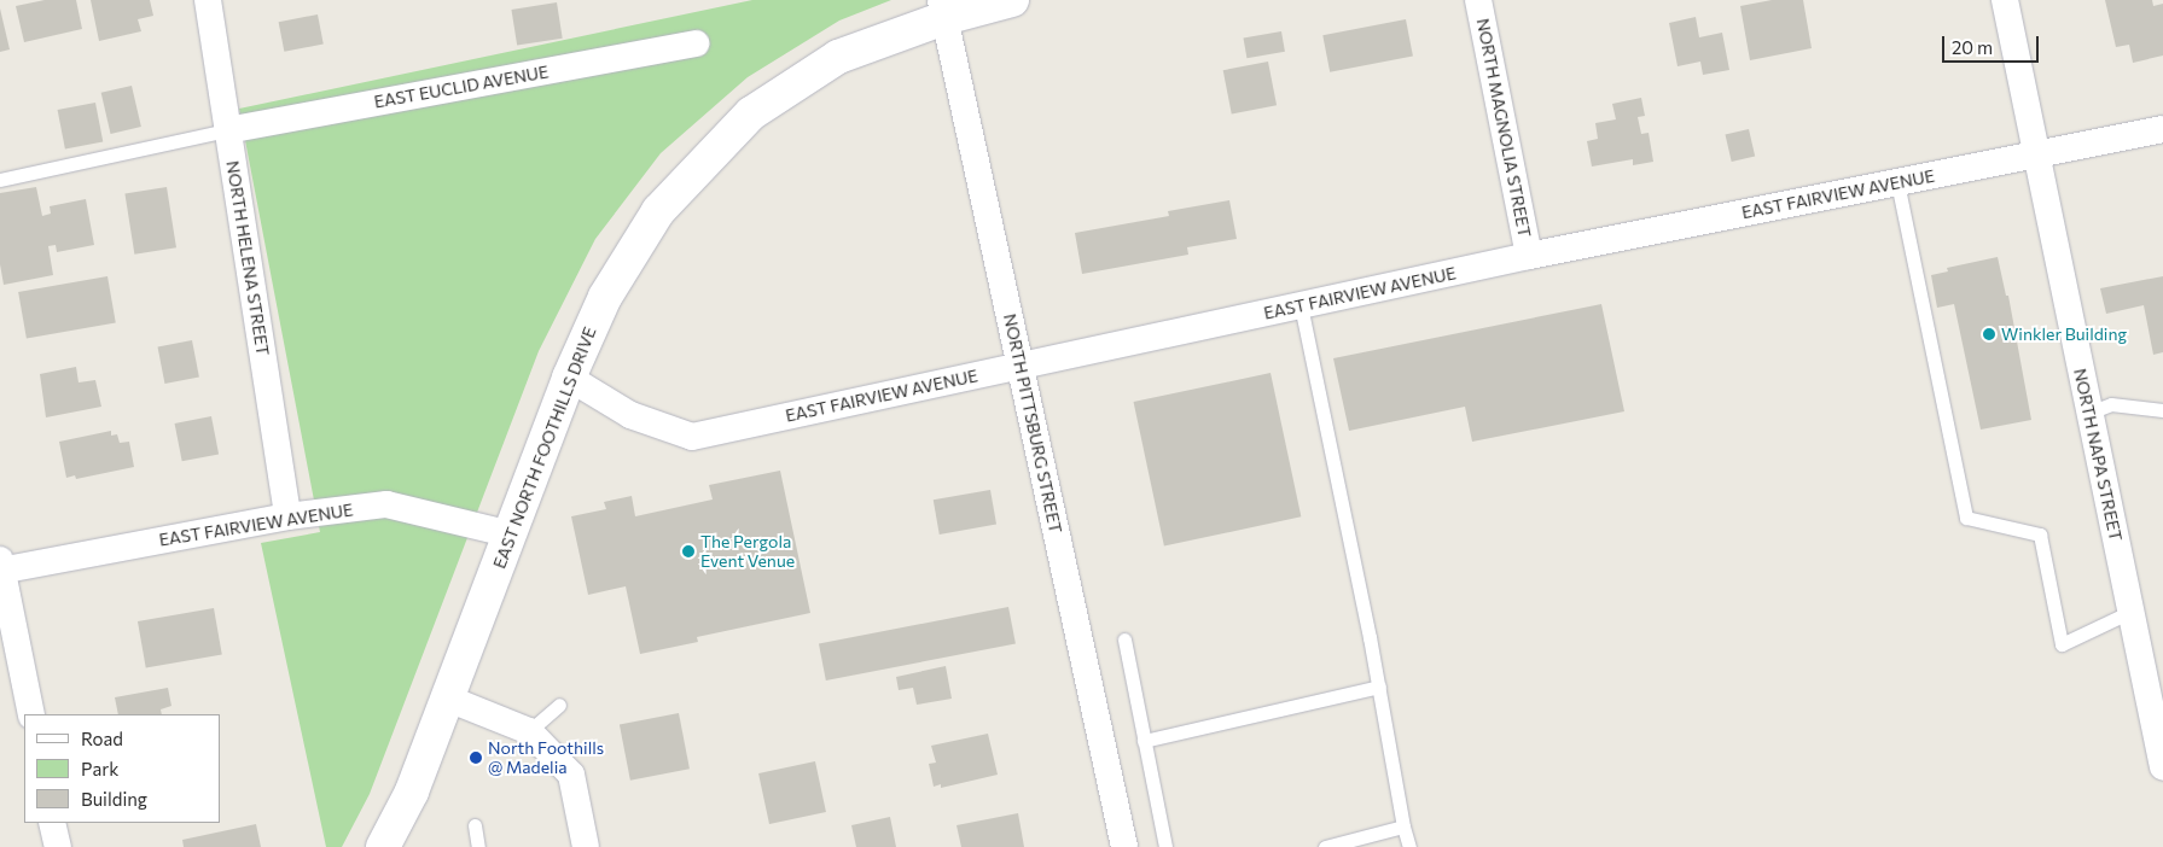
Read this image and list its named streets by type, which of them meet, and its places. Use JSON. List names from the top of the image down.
{
  "streets": {
    "main road": ["EAST NORTH FOOTHILLS DRIVE"],
    "street": [
      "EAST EUCLID AVENUE",
      "NORTH MAGNOLIA STREET",
      "EAST FAIRVIEW AVENUE",
      "NORTH HELENA STREET",
      "NORTH PITTSBURG STREET",
      "NORTH NAPA STREET"
    ]
  },
  "crossings": [
    ["EAST EUCLID AVENUE", "NORTH HELENA STREET"],
    ["NORTH MAGNOLIA STREET", "EAST FAIRVIEW AVENUE"],
    ["EAST FAIRVIEW AVENUE", "NORTH HELENA STREET"],
    ["EAST FAIRVIEW AVENUE", "NORTH PITTSBURG STREET"],
    ["EAST FAIRVIEW AVENUE", "EAST NORTH FOOTHILLS DRIVE"],
    ["EAST FAIRVIEW AVENUE", "NORTH NAPA STREET"],
    ["NORTH PITTSBURG STREET", "EAST NORTH FOOTHILLS DRIVE"]
  ],
  "places": ["Winkler Building", "The Pergola Event Venue", "North Foothills @ Madelia"],
  "legend": ["Road", "Park", "Building"],
  "scale_bar": "20 m"
}
